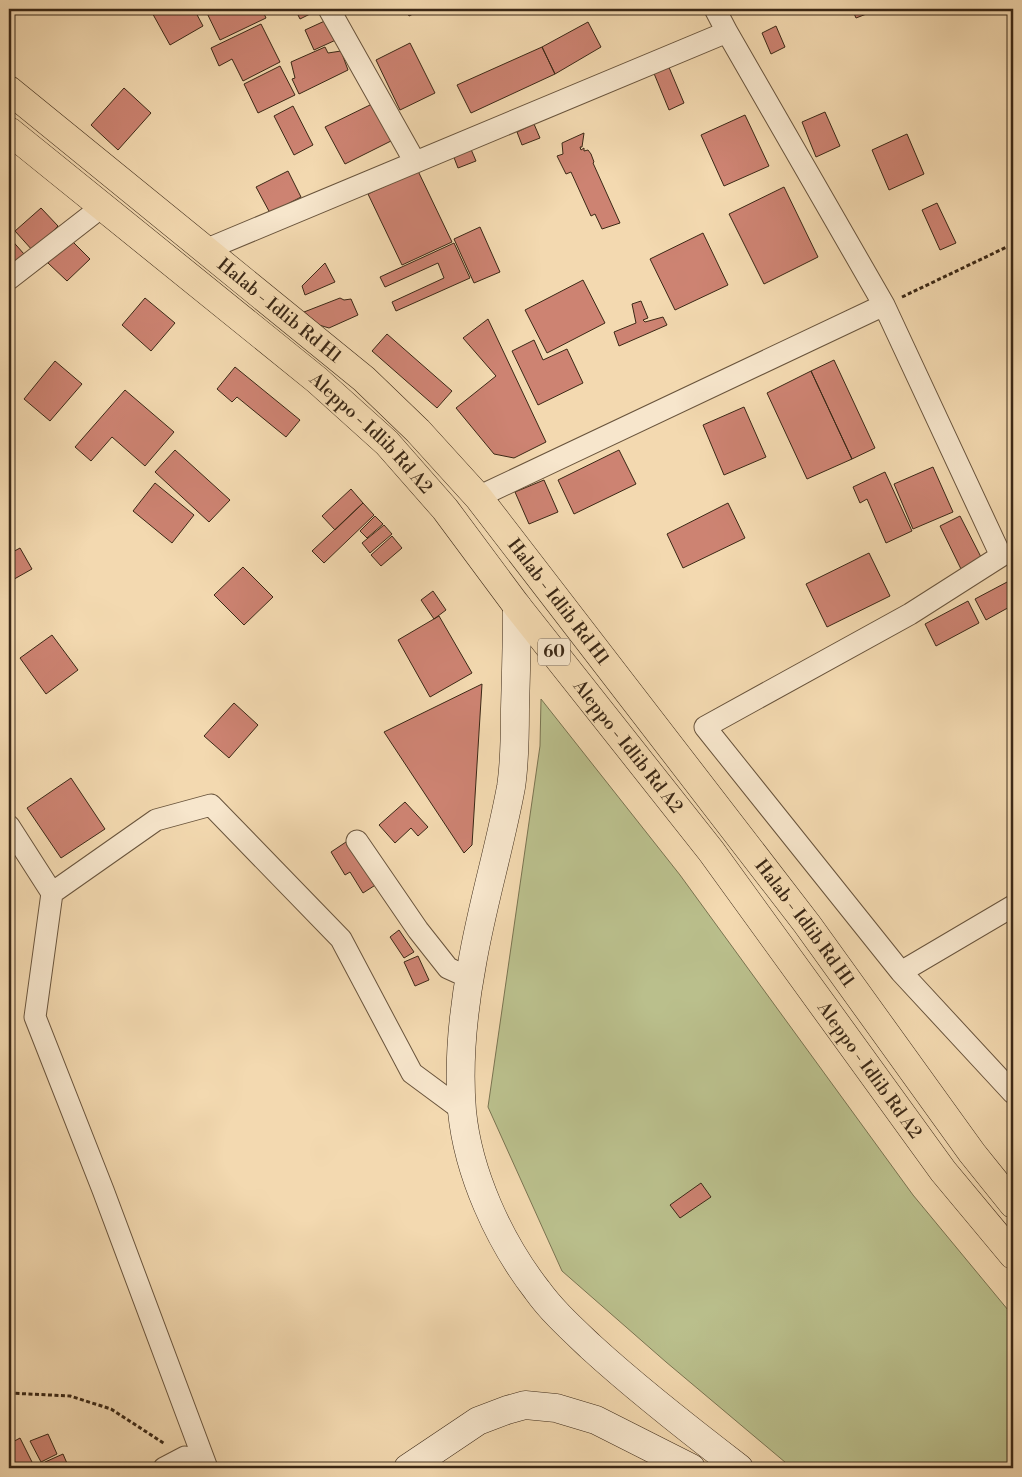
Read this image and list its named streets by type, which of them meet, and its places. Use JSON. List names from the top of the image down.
{
  "streets": {
    "highway": ["Halab - Idlib Rd H1", "Aleppo - Idlib Rd A2", "60"]
  }
}
